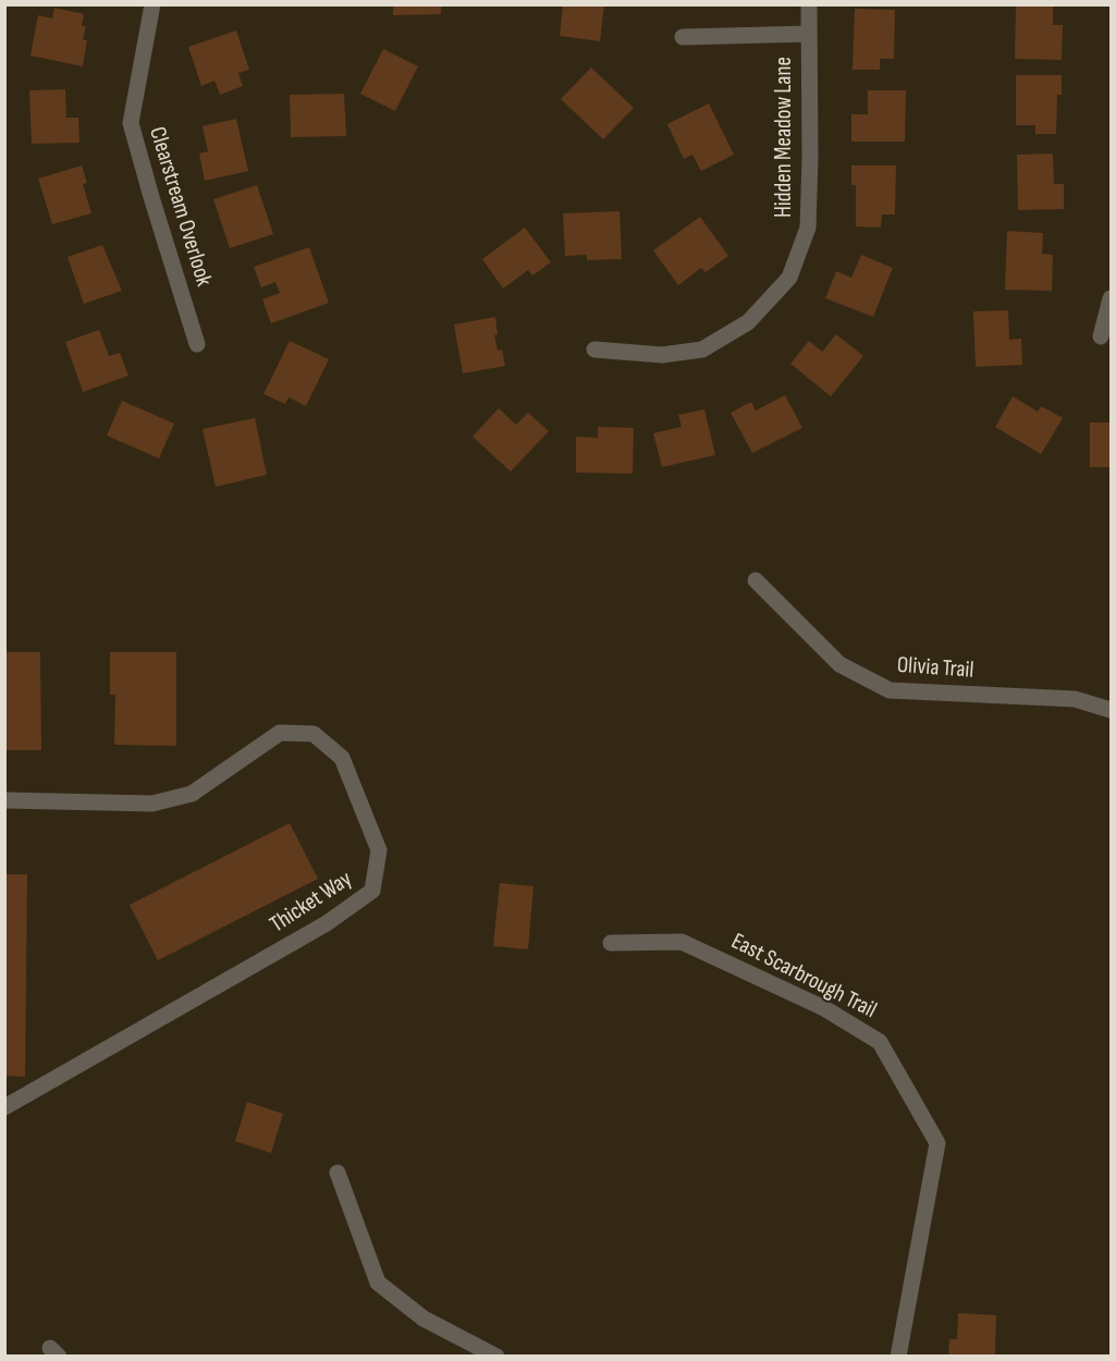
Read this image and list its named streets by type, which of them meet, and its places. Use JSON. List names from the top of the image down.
{
  "streets": {
    "street": [
      "Hidden Meadow Lane",
      "Clearstream Overlook",
      "Olivia Trail",
      "Thicket Way",
      "East Scarbrough Trail"
    ]
  }
}
